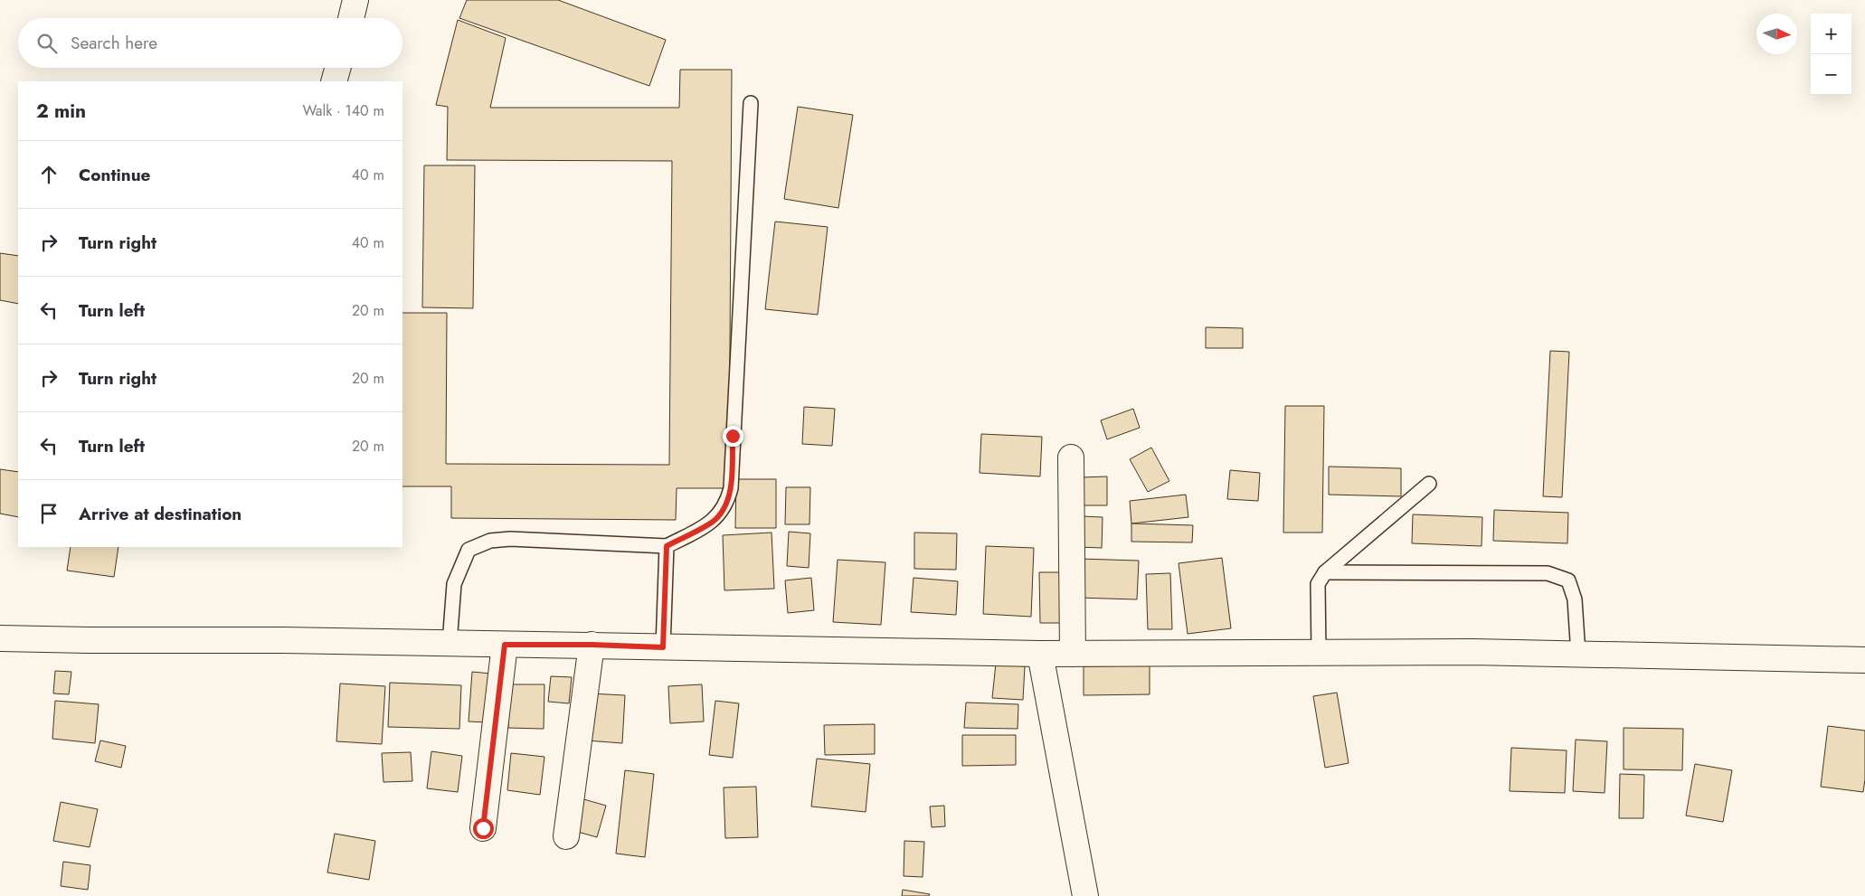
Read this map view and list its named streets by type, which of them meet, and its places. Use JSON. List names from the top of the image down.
{
  "north": "right",
  "page": {
    "map_buttons": ["+", "−"],
    "search": "Search here",
    "heading": ["2 min", "Walk · 140 m"],
    "list": [
      ["Continue", "40 m"],
      ["Turn right", "40 m"],
      ["Turn left", "20 m"],
      ["Turn right", "20 m"],
      ["Turn left", "20 m"],
      "Arrive at destination"
    ]
  }
}
